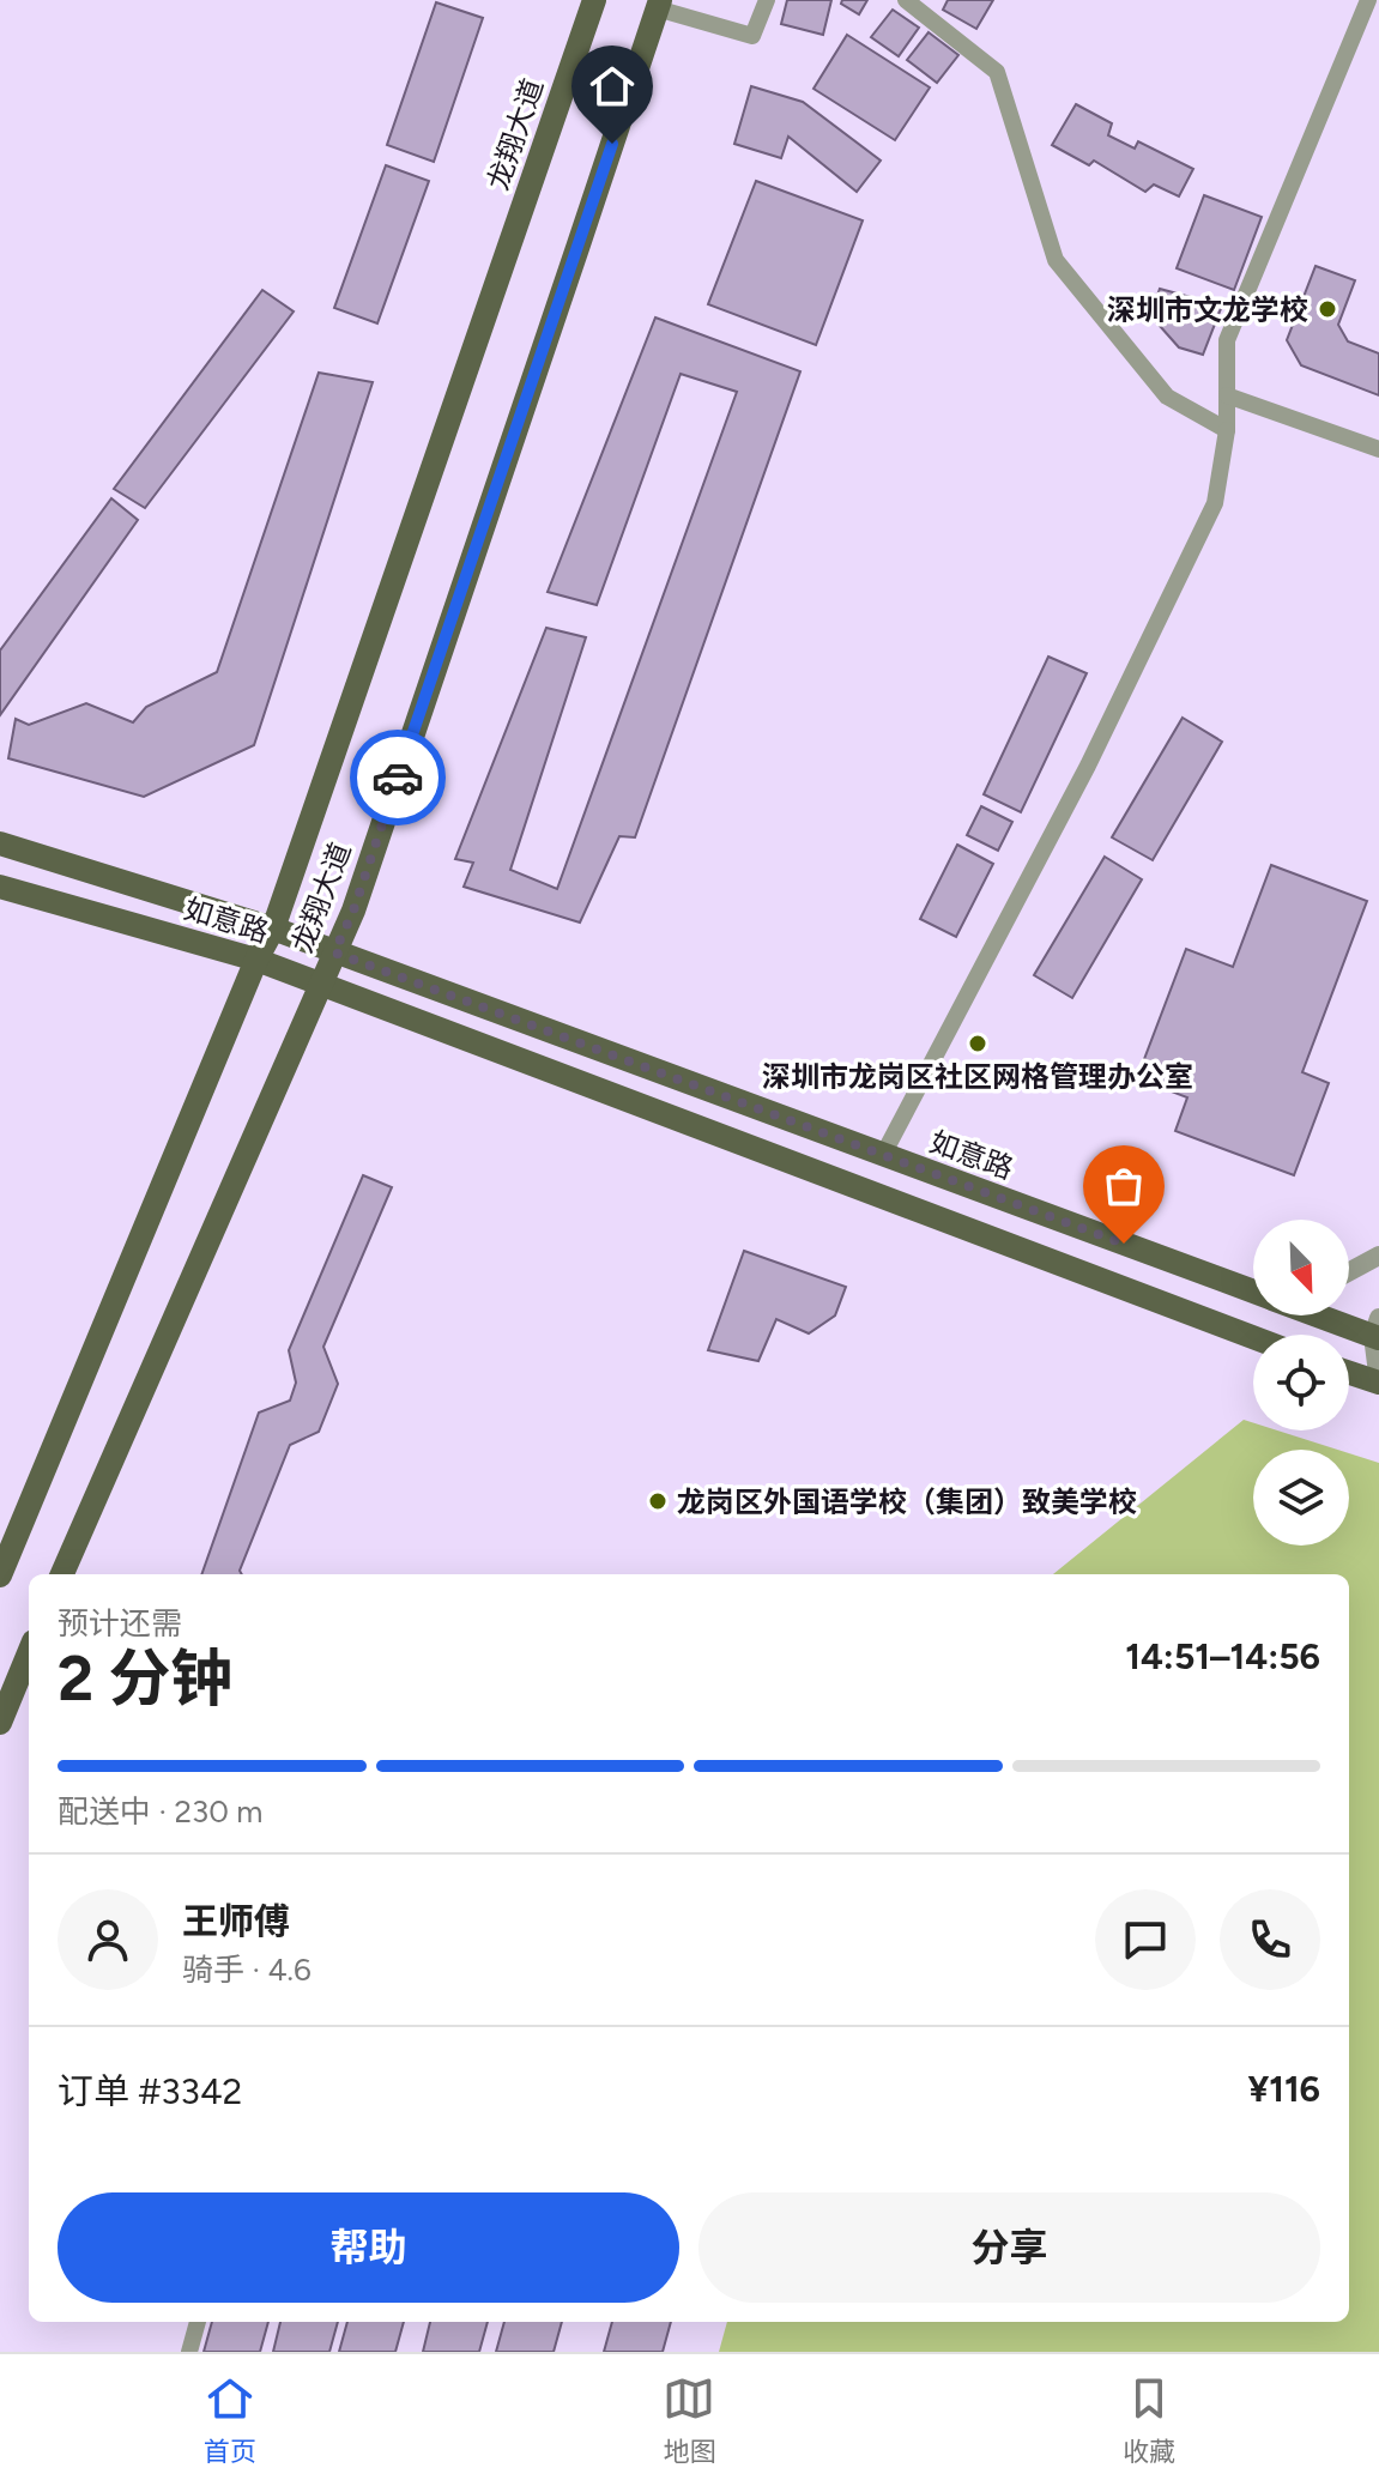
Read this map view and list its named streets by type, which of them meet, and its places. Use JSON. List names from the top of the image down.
{
  "streets": {
    "main road": ["龙翔大道", "如意路"]
  },
  "crossings": [
    ["龙翔大道", "如意路"]
  ],
  "places": ["深圳市文龙学校", "深圳市龙岗区社区网格管理办公室", "龙岗区外国语学校（集团）致美学校"],
  "north": "bottom right",
  "page": {
    "heading": ["2 分钟", "预计还需", "14:51–14:56"],
    "panel": [
      "王师傅",
      "骑手 · 4.6",
      "订单 #3342",
      "¥116"
    ],
    "bar": "配送中 · 230 m",
    "buttons": ["帮助", "分享"],
    "tabs": ["首页", "地图", "收藏"]
  }
}
